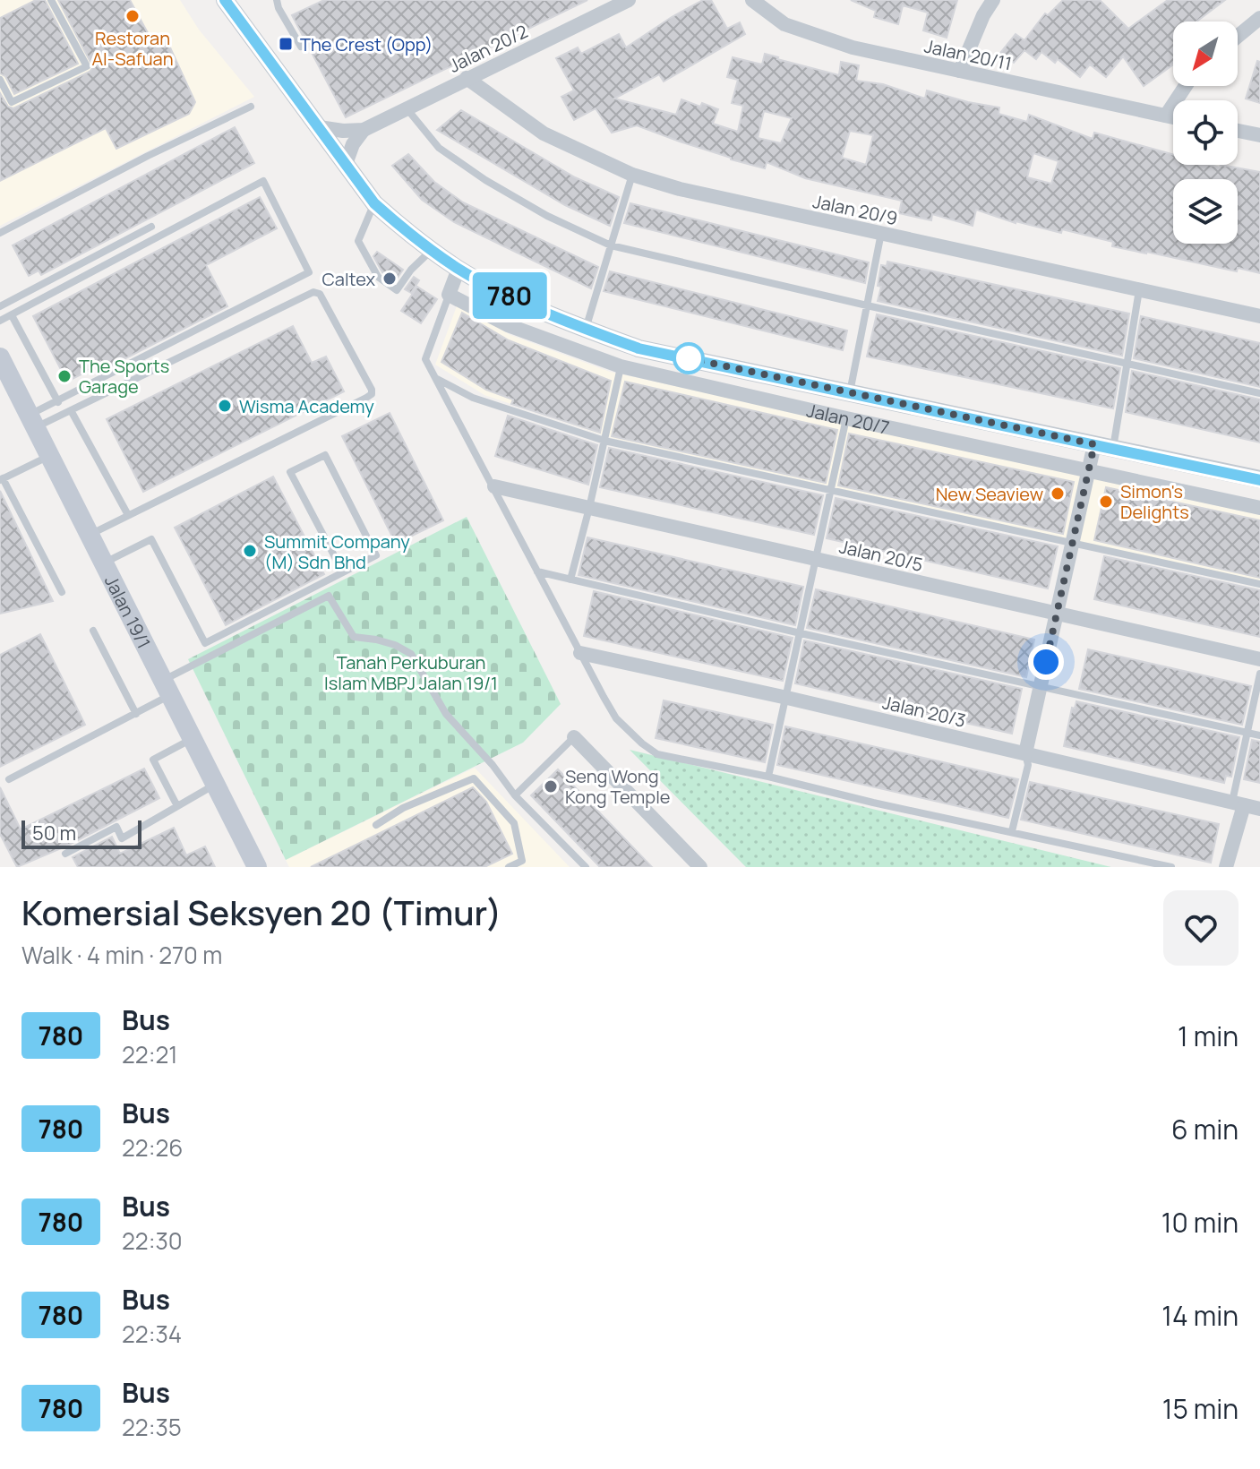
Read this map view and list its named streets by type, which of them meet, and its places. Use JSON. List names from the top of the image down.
{
  "streets": {
    "main road": ["Jalan 19/1"],
    "street": [
      "Jalan 20/2",
      "Jalan 20/11",
      "Jalan 20/9",
      "Jalan 20/7",
      "Jalan 20/5",
      "Jalan 20/3"
    ]
  },
  "crossings": [
    ["Jalan 20/2", "Jalan 20/9"],
    ["Jalan 20/2", "Jalan 20/7"]
  ],
  "parks": ["Tanah Perkuburan Islam MBPJ Jalan 19/1"],
  "places": {
    "other": [
      "Restoran Al-Safuan",
      "Caltex",
      "The Sports Garage",
      "Wisma Academy",
      "New Seaview",
      "Simon's Delights",
      "Summit Company (M) Sdn Bhd",
      "Seng Wong Kong Temple"
    ],
    "transit": ["The Crest (Opp)"]
  },
  "lines": ["bus line 780"],
  "scale_bar": "50 m",
  "north": "bottom left",
  "page": {
    "on_map": "780",
    "scale": "50 m",
    "heading": ["Komersial Seksyen 20 (Timur)", "Walk · 4 min · 270 m"],
    "list": [
      {
        "mark": "780",
        "name": "Bus",
        "note": "22:21",
        "value": "1 min"
      },
      {
        "mark": "780",
        "name": "Bus",
        "note": "22:26",
        "value": "6 min"
      },
      {
        "mark": "780",
        "name": "Bus",
        "note": "22:30",
        "value": "10 min"
      },
      {
        "mark": "780",
        "name": "Bus",
        "note": "22:34",
        "value": "14 min"
      },
      {
        "mark": "780",
        "name": "Bus",
        "note": "22:35",
        "value": "15 min"
      }
    ]
  }
}
